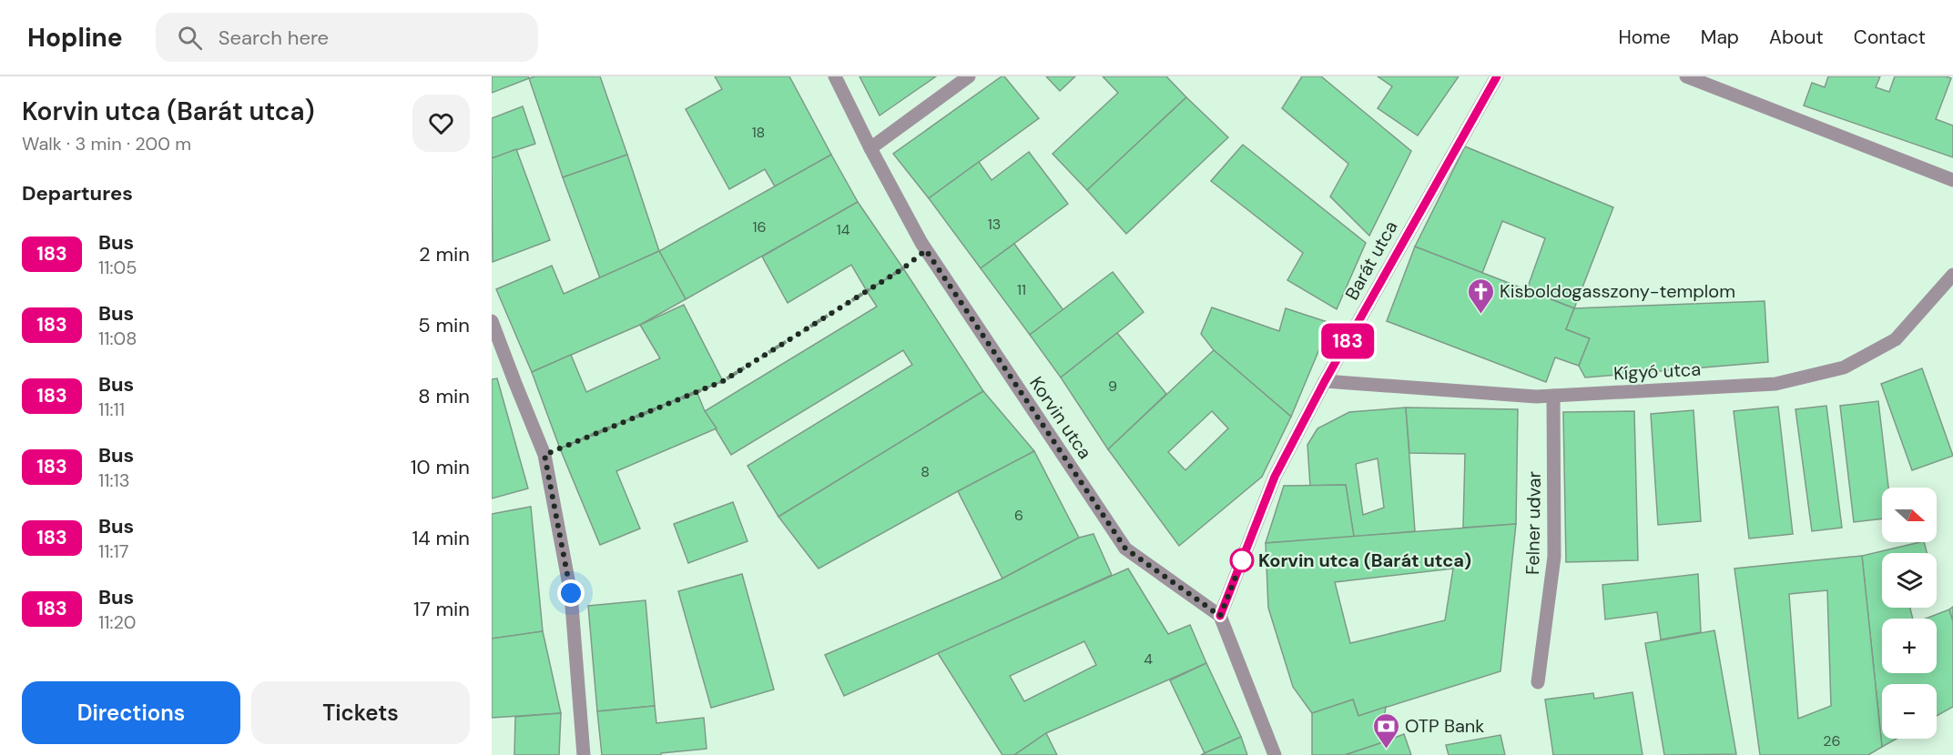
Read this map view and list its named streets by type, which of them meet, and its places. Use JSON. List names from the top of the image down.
{
  "streets": {
    "street": [
      "Barát utca",
      "Kígyó utca",
      "Korvin utca",
      "Felner udvar"
    ]
  },
  "crossings": [
    ["Barát utca", "Kígyó utca"],
    ["Barát utca", "Korvin utca"],
    ["Kígyó utca", "Felner udvar"]
  ],
  "places": {
    "church": ["Kisboldogasszony-templom"],
    "other": ["Korvin utca (Barát utca)"],
    "bank": ["OTP Bank"]
  },
  "lines": ["bus line 183"],
  "house_numbers": [
    "18",
    "13",
    "16",
    "14",
    "11",
    "9",
    "8",
    "6",
    "4",
    "26"
  ],
  "north": "right",
  "page": {
    "header": "Hopline",
    "search": "Search here",
    "nav": [
      "Home",
      "Map",
      "About",
      "Contact"
    ],
    "heading": [
      ["Korvin utca (Barát utca)", "Walk · 3 min · 200 m"],
      "Departures"
    ],
    "on_map": "183",
    "list": [
      {
        "mark": "183",
        "name": "Bus",
        "note": "11:05",
        "value": "2 min"
      },
      {
        "mark": "183",
        "name": "Bus",
        "note": "11:08",
        "value": "5 min"
      },
      {
        "mark": "183",
        "name": "Bus",
        "note": "11:11",
        "value": "8 min"
      },
      {
        "mark": "183",
        "name": "Bus",
        "note": "11:13",
        "value": "10 min"
      },
      {
        "mark": "183",
        "name": "Bus",
        "note": "11:17",
        "value": "14 min"
      },
      {
        "mark": "183",
        "name": "Bus",
        "note": "11:20",
        "value": "17 min"
      }
    ],
    "map_buttons": ["+", "−"],
    "buttons": ["Directions", "Tickets"]
  }
}
